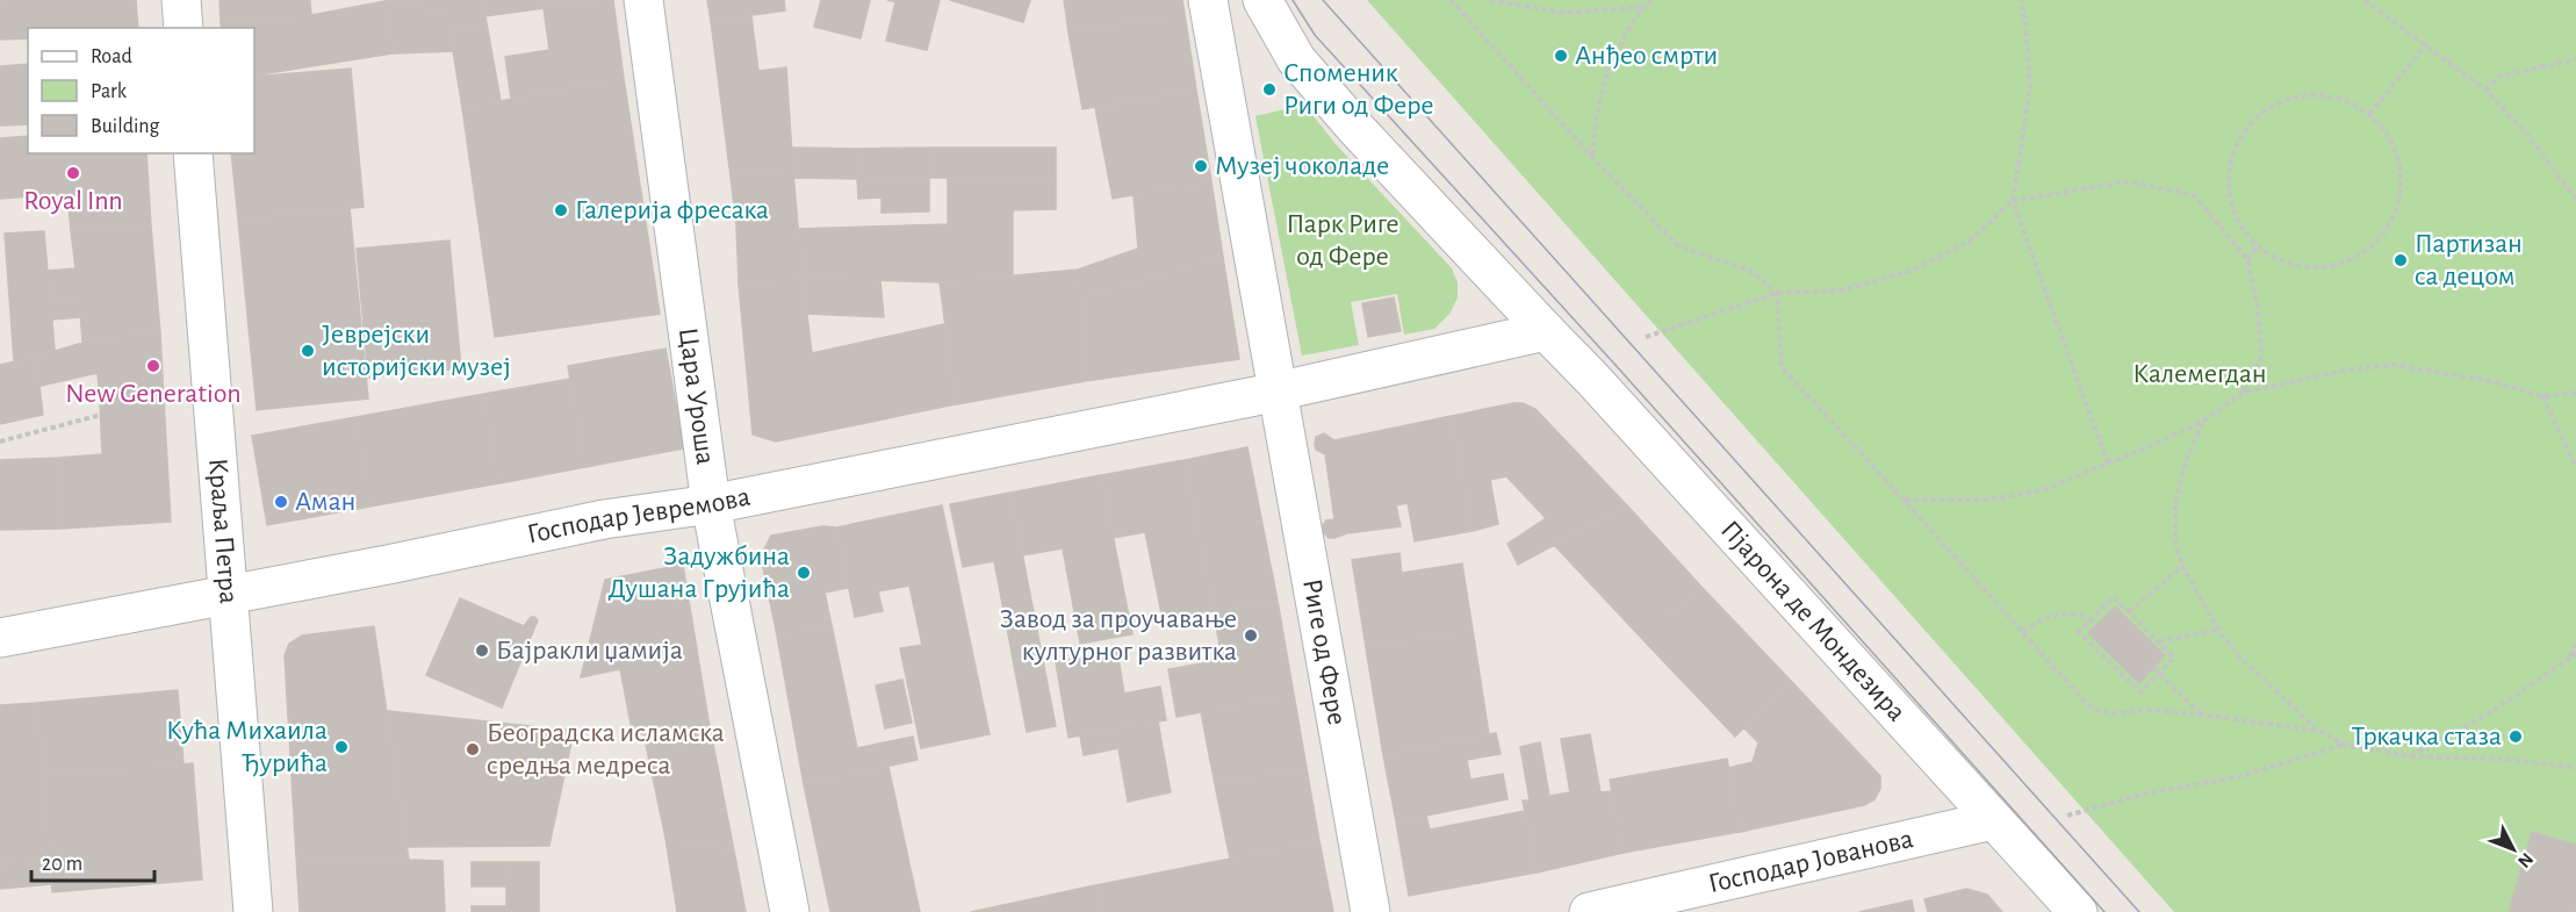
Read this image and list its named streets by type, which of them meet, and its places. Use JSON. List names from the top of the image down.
{
  "streets": {
    "street": [
      "Цара Уроша",
      "Господар Јевремова",
      "Краља Петра",
      "Пјарона де Мондезира",
      "Риге од Фере",
      "Господар Јованова"
    ]
  },
  "crossings": [
    ["Цара Уроша", "Господар Јевремова"],
    ["Господар Јевремова", "Краља Петра"],
    ["Господар Јевремова", "Риге од Фере"],
    ["Пјарона де Мондезира", "Господар Јованова"]
  ],
  "parks": ["Парк Риге од Фере", "Калемегдан"],
  "places": [
    "Анђео смрти",
    "Споменик Риги од Фере",
    "Музеј чоколаде",
    "Royal Inn",
    "Галерија фресака",
    "Партизан са децом",
    "Јеврејски историјски музеј",
    "New Generation",
    "Аман",
    "Задужбина Душана Грујића",
    "Завод за проучавање културног развитка",
    "Бајракли џамија",
    "Тркачка стаза",
    "Кућа Михаила Ђурића",
    "Београдска исламска средња медреса"
  ],
  "legend": ["Road", "Park", "Building"],
  "scale_bar": "20 m",
  "north": "bottom right"
}
